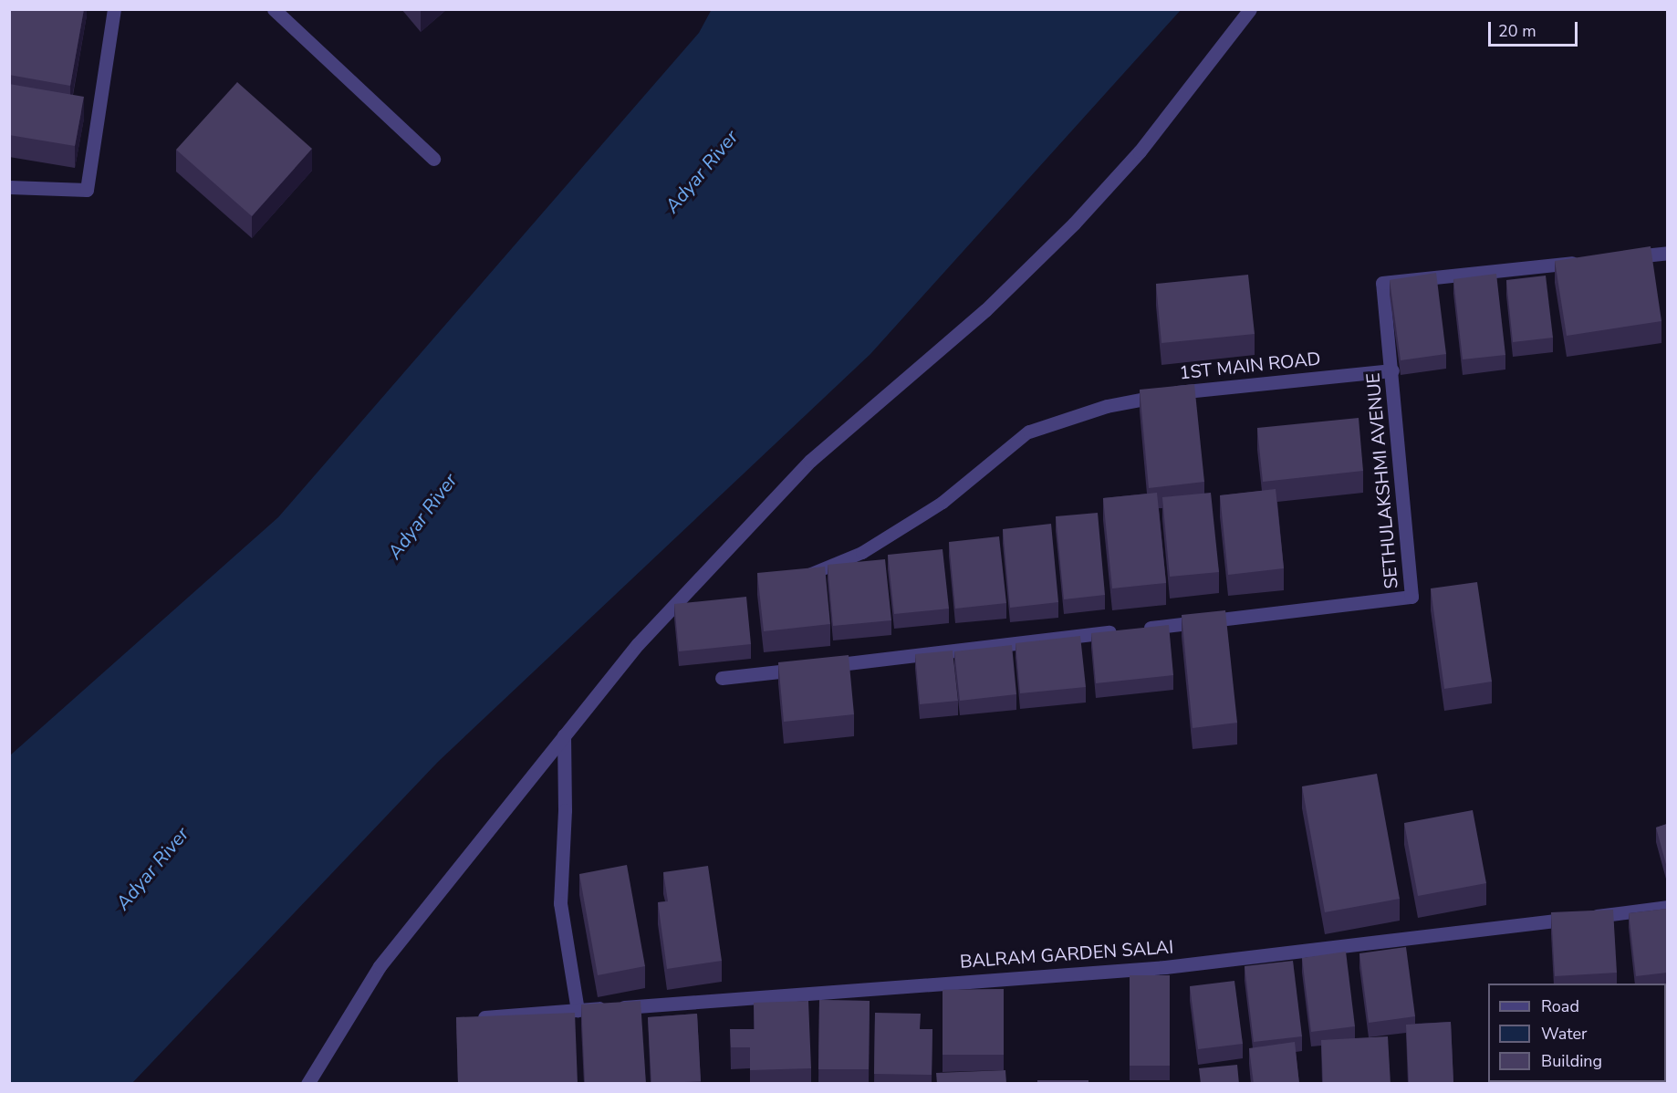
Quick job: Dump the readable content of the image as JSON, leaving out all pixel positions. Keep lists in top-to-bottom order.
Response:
{
  "streets": {
    "street": ["1ST MAIN ROAD", "SETHULAKSHMI AVENUE", "BALRAM GARDEN SALAI"]
  },
  "crossings": [
    ["1ST MAIN ROAD", "SETHULAKSHMI AVENUE"]
  ],
  "water": ["Adyar River"],
  "legend": ["Road", "Water", "Building"],
  "scale_bar": "20 m"
}
